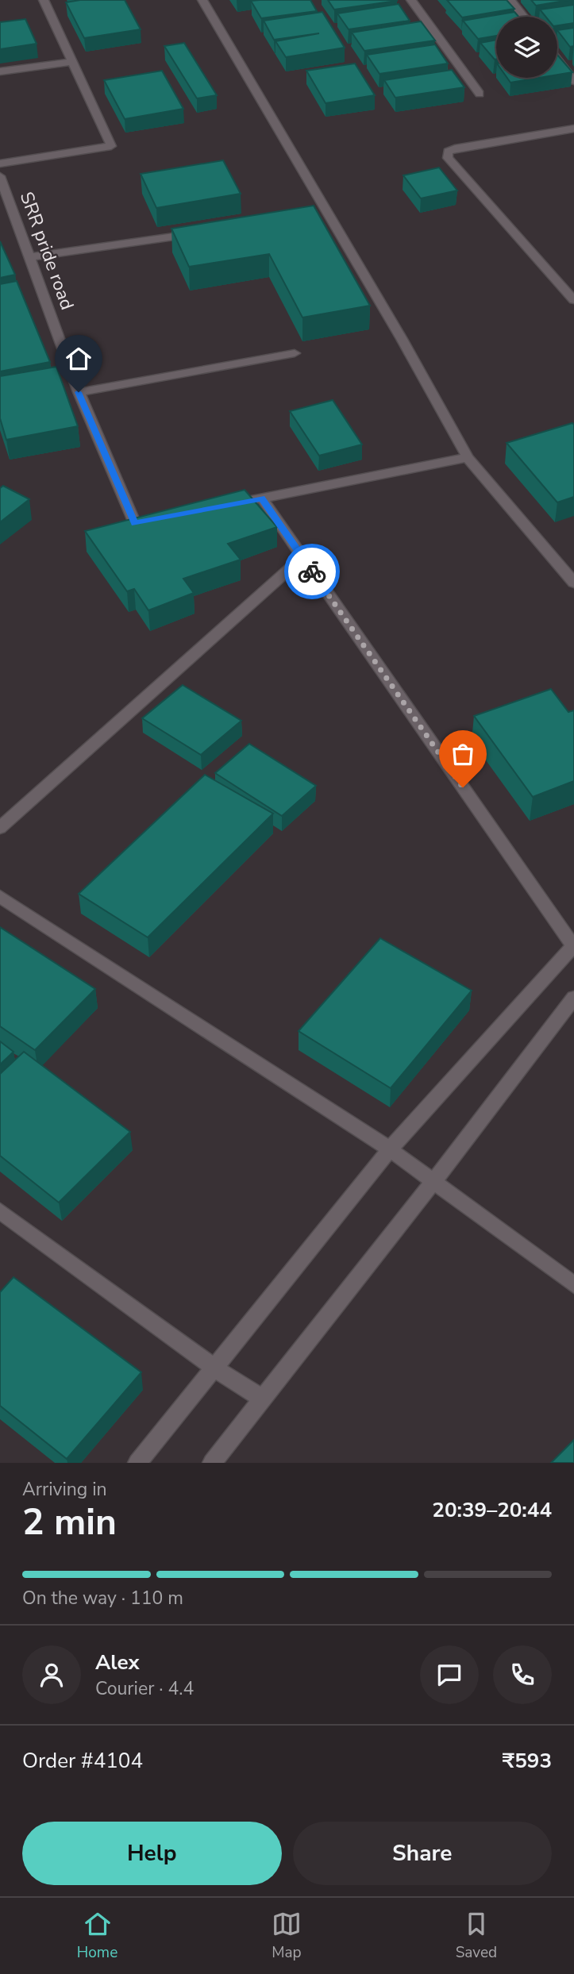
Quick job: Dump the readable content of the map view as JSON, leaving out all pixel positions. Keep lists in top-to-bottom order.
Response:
{
  "streets": {
    "street": ["SRR pride road"]
  },
  "page": {
    "heading": ["2 min", "Arriving in", "20:39–20:44"],
    "panel": [
      "Alex",
      "Courier · 4.4",
      "Order #4104",
      "₹593"
    ],
    "bar": "On the way · 110 m",
    "buttons": ["Help", "Share"],
    "tabs": ["Home", "Map", "Saved"]
  }
}
